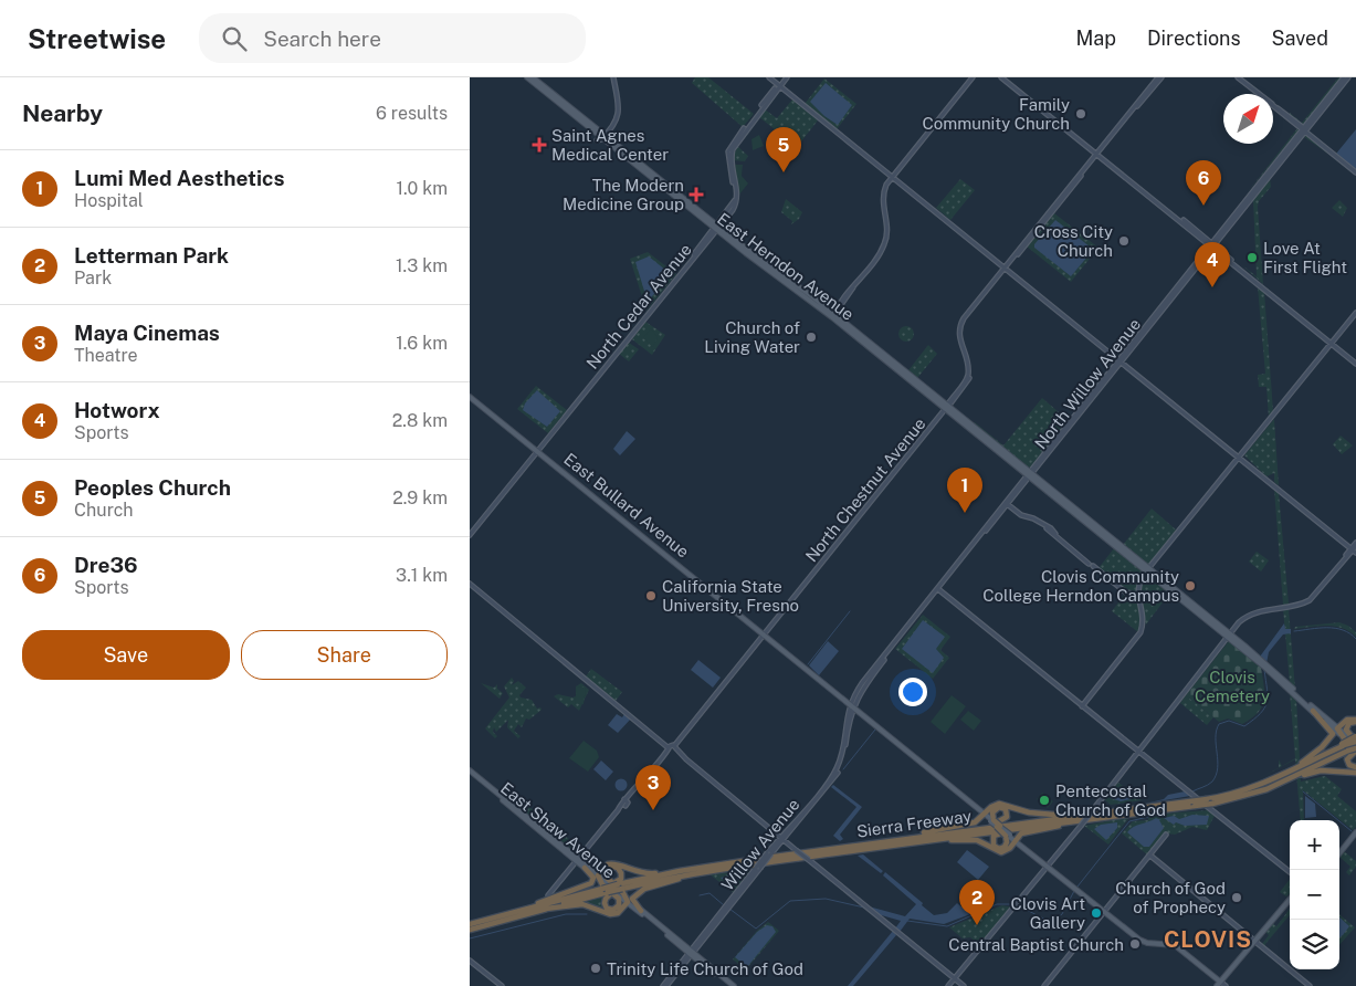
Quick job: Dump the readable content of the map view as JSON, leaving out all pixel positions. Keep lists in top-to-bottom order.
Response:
{
  "streets": {
    "highway": ["Sierra Freeway"],
    "main road": [
      "East Herndon Avenue",
      "North Cedar Avenue",
      "North Willow Avenue",
      "North Chestnut Avenue",
      "East Bullard Avenue",
      "East Shaw Avenue",
      "Willow Avenue"
    ]
  },
  "crossings": [
    ["East Herndon Avenue", "North Cedar Avenue"],
    ["East Herndon Avenue", "North Willow Avenue"],
    ["East Herndon Avenue", "North Chestnut Avenue"],
    ["North Cedar Avenue", "East Bullard Avenue"],
    ["North Willow Avenue", "East Bullard Avenue"],
    ["North Willow Avenue", "Willow Avenue"],
    ["North Chestnut Avenue", "East Bullard Avenue"],
    ["North Chestnut Avenue", "East Shaw Avenue"],
    ["East Bullard Avenue", "Willow Avenue"]
  ],
  "districts": ["CLOVIS"],
  "parks": ["Clovis Cemetery"],
  "places": {
    "other": [
      "Family Community Church",
      "Cross City Church",
      "Love At First Flight",
      "Church of Living Water",
      "Clovis Community College Herndon Campus",
      "California State University, Fresno",
      "Pentecostal Church of God",
      "Church of God of Prophecy",
      "Clovis Art Gallery",
      "Central Baptist Church",
      "Trinity Life Church of God"
    ],
    "health": ["Saint Agnes Medical Center", "The Modern Medicine Group"]
  },
  "north": "top right",
  "page": {
    "header": "Streetwise",
    "search": "Search here",
    "nav": ["Map", "Directions", "Saved"],
    "heading": ["Nearby", "6 results"],
    "pins": [
      "5",
      "6",
      "4",
      "1",
      "3",
      "2"
    ],
    "list": [
      {
        "mark": "1",
        "name": "Lumi Med Aesthetics",
        "note": "Hospital",
        "value": "1.0 km"
      },
      {
        "mark": "2",
        "name": "Letterman Park",
        "note": "Park",
        "value": "1.3 km"
      },
      {
        "mark": "3",
        "name": "Maya Cinemas",
        "note": "Theatre",
        "value": "1.6 km"
      },
      {
        "mark": "4",
        "name": "Hotworx",
        "note": "Sports",
        "value": "2.8 km"
      },
      {
        "mark": "5",
        "name": "Peoples Church",
        "note": "Church",
        "value": "2.9 km"
      },
      {
        "mark": "6",
        "name": "Dre36",
        "note": "Sports",
        "value": "3.1 km"
      }
    ],
    "buttons": ["Save", "Share"],
    "map_buttons": ["+", "−"]
  }
}
